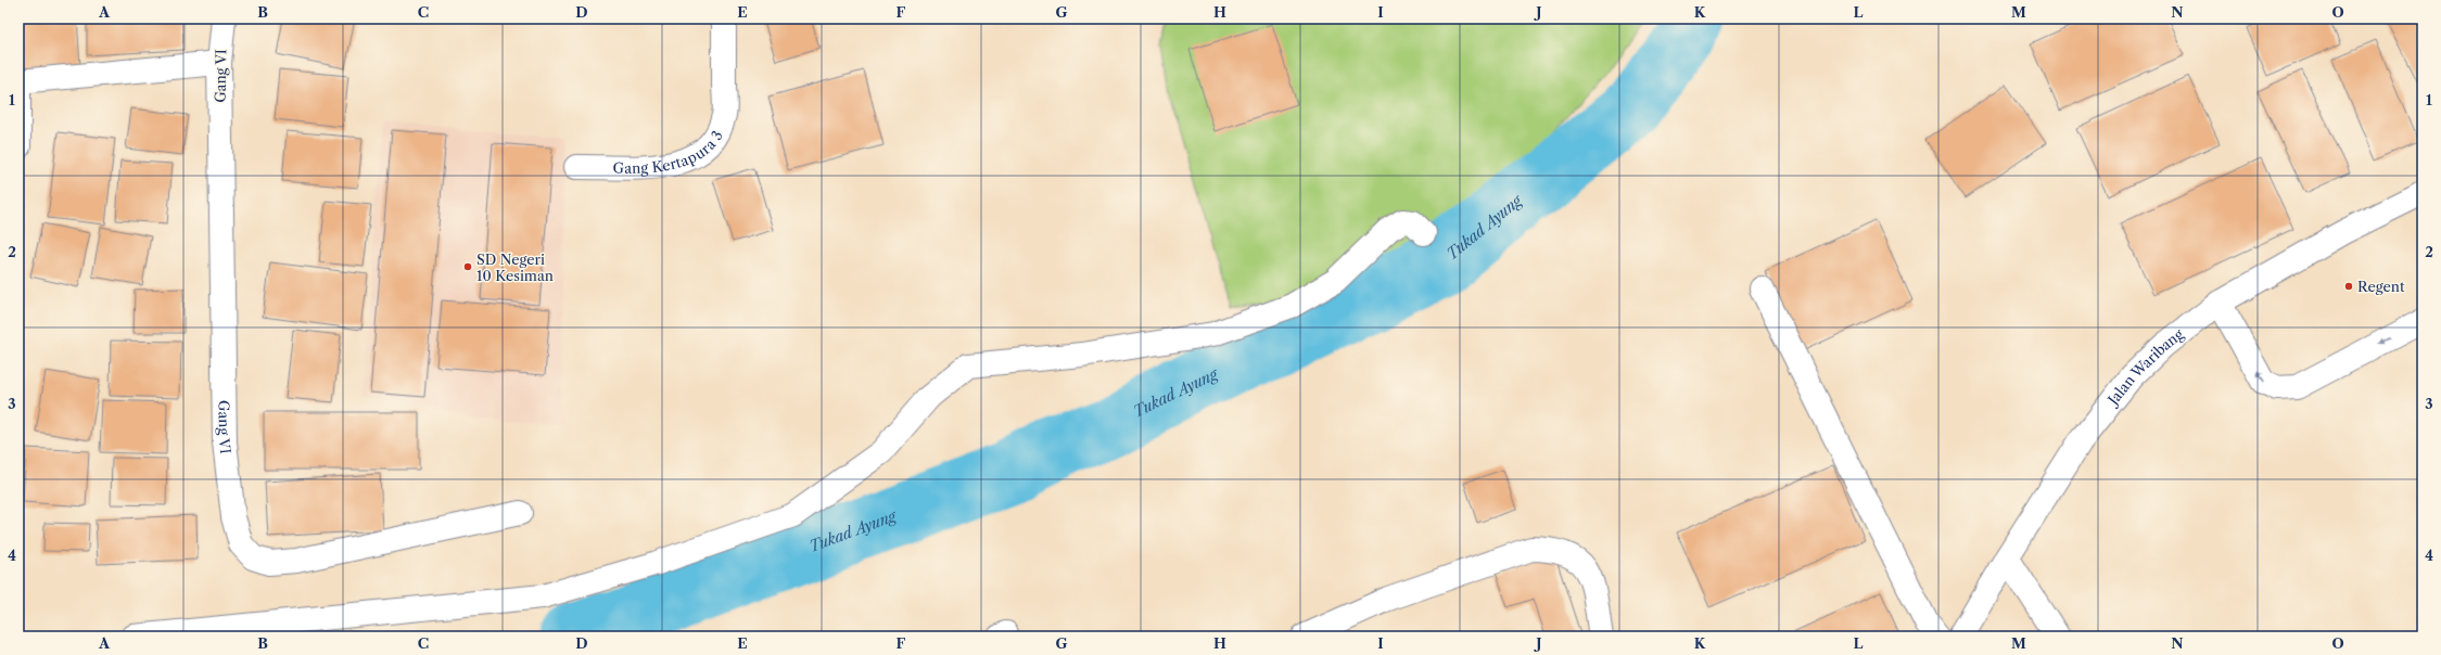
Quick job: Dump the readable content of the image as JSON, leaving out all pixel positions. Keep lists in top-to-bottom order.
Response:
{
  "streets": {
    "street": ["Gang VI", "Gang Kertapura 3", "Jalan Waribang"]
  },
  "water": ["Tukad Ayung"],
  "places": ["SD Negeri 10 Kesiman", "Regent"],
  "grid": {
    "columns": [
      "A",
      "B",
      "C",
      "D",
      "E",
      "F",
      "G",
      "H",
      "I",
      "J",
      "K",
      "L",
      "M",
      "N",
      "O"
    ],
    "rows": [
      "1",
      "2",
      "3",
      "4"
    ]
  }
}
